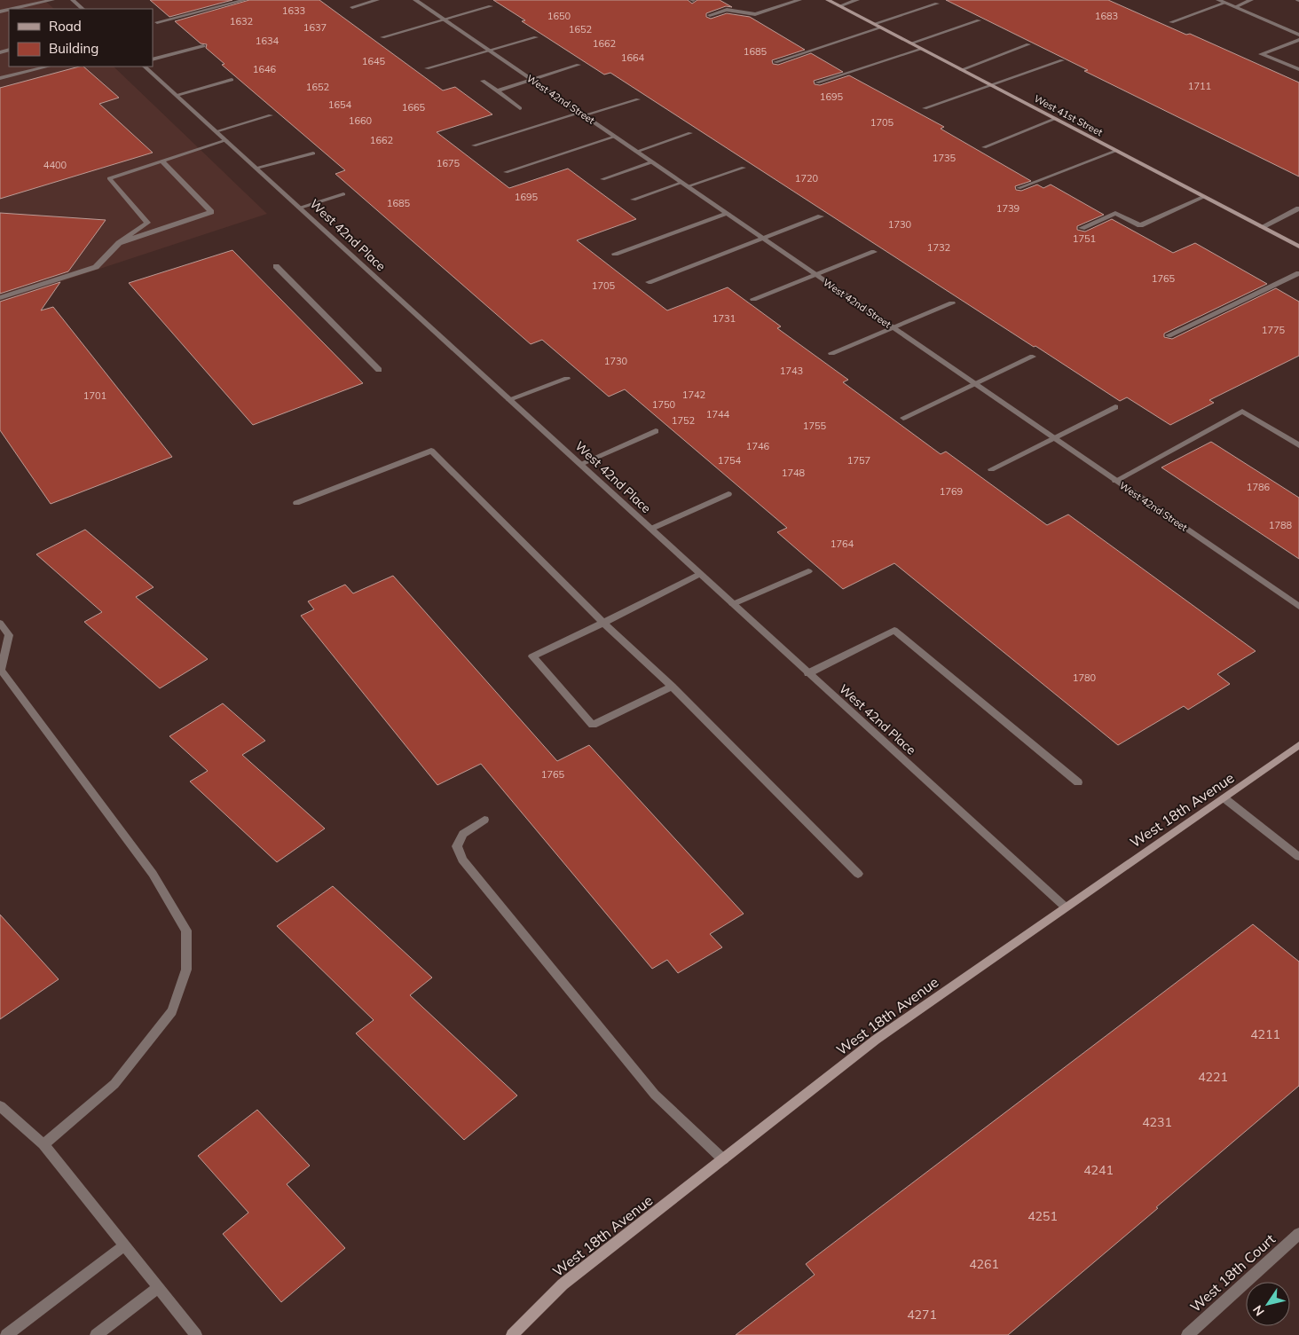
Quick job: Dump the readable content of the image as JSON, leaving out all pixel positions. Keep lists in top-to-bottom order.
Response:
{
  "streets": {
    "street": [
      "West 42nd Street",
      "West 41st Street",
      "West 42nd Place",
      "West 18th Avenue",
      "West 18th Court"
    ]
  },
  "crossings": [
    ["West 42nd Place", "West 18th Avenue"]
  ],
  "house_numbers": [
    "1633",
    "1650",
    "1683",
    "1632",
    "1637",
    "1652",
    "1634",
    "1662",
    "1685",
    "1664",
    "1645",
    "1646",
    "1711",
    "1652",
    "1695",
    "1654",
    "1665",
    "1660",
    "1705",
    "1662",
    "1735",
    "1675",
    "4400",
    "1720",
    "1695",
    "1685",
    "1739",
    "1730",
    "1751",
    "1732",
    "1765",
    "1705",
    "1731",
    "1775",
    "1730",
    "1743",
    "1742",
    "1701",
    "1750",
    "1744",
    "1752",
    "1755",
    "1746",
    "1754",
    "1757",
    "1748",
    "1786",
    "1769",
    "1788",
    "1764",
    "1780",
    "1765",
    "4211",
    "4221",
    "4231",
    "4241",
    "4251",
    "4261",
    "4271"
  ],
  "legend": ["Road", "Building"],
  "north": "bottom left"
}
